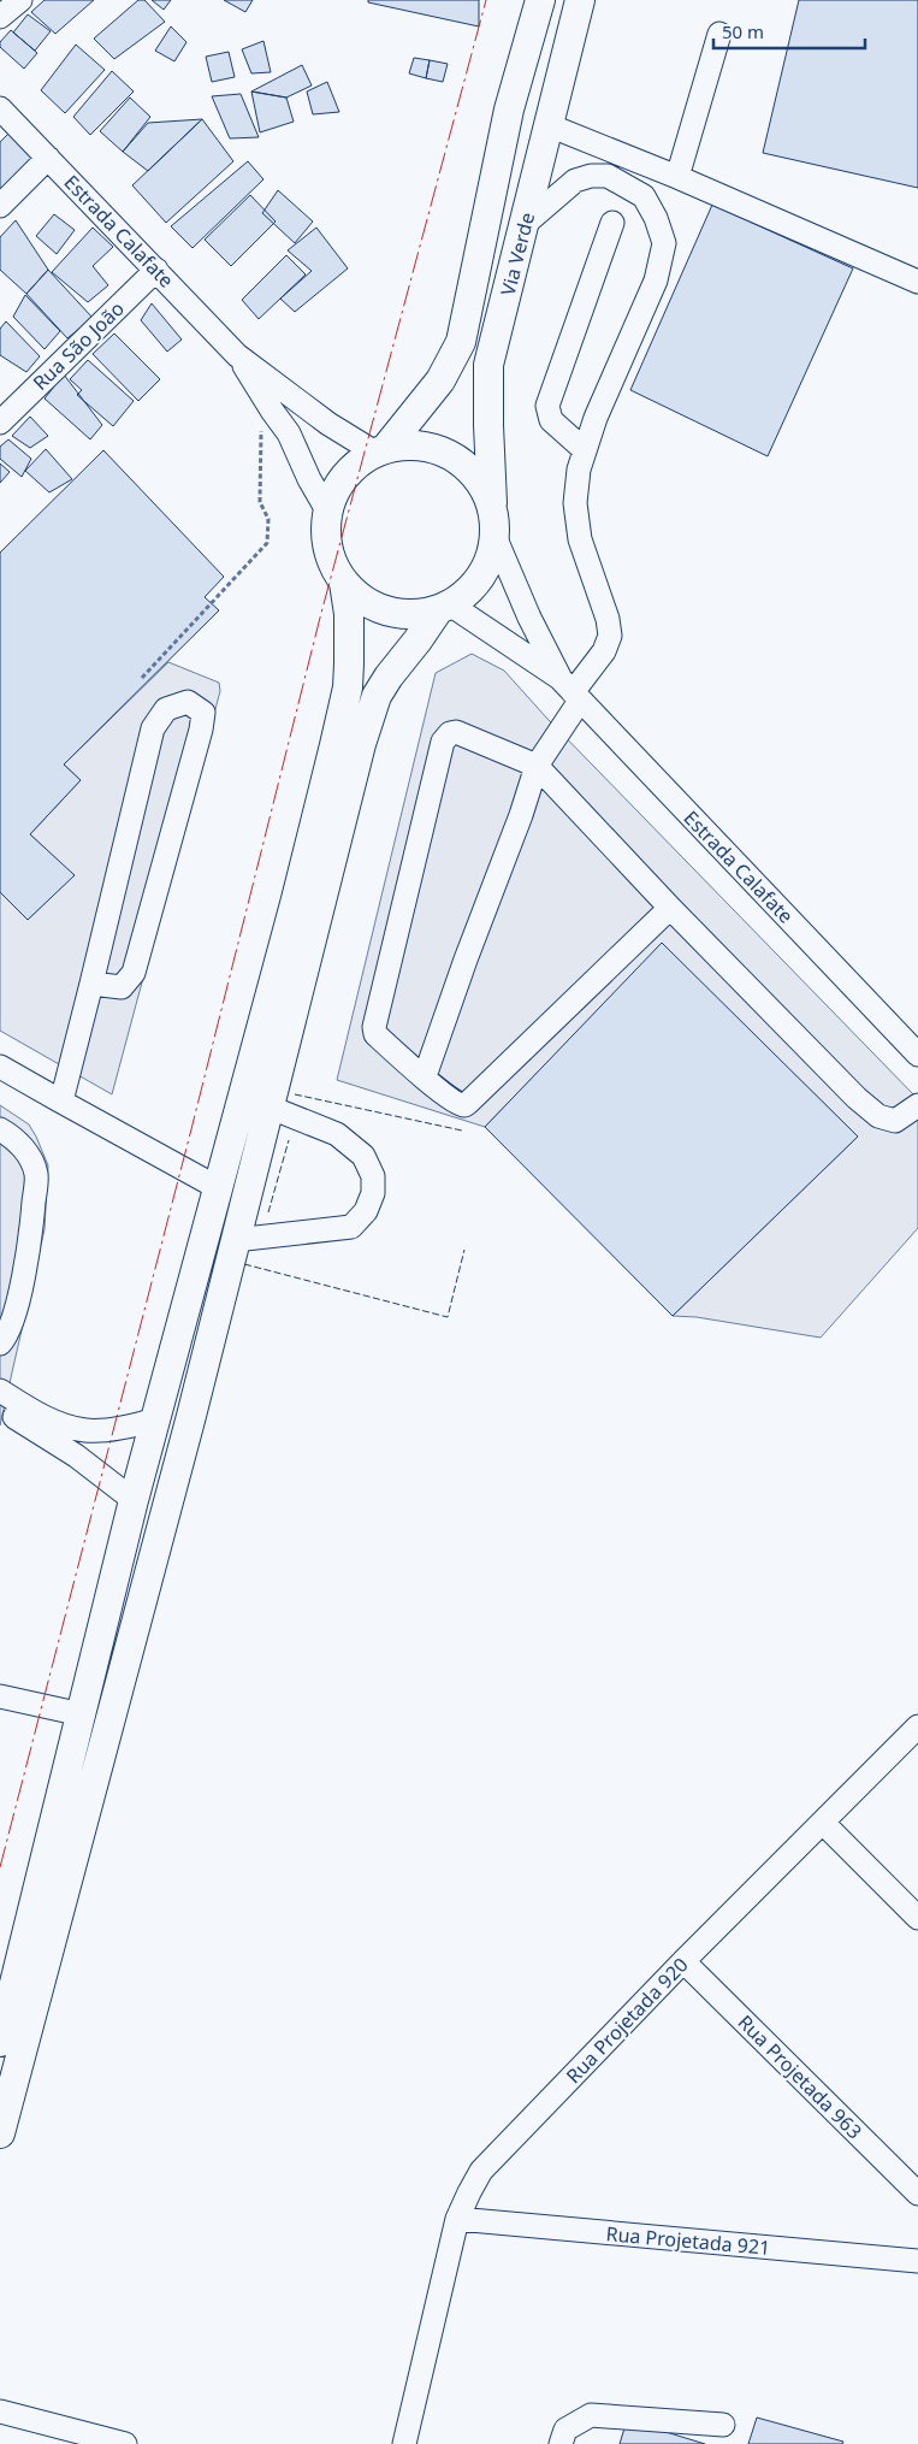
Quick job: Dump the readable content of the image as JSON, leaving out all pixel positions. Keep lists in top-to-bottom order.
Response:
{
  "streets": {
    "main road": ["Via Verde"],
    "street": [
      "Estrada Calafate",
      "Rua São João",
      "Rua Projetada 920",
      "Rua Projetada 963",
      "Rua Projetada 921"
    ]
  },
  "crossings": [
    ["Estrada Calafate", "Via Verde"],
    ["Estrada Calafate", "Rua São João"],
    ["Rua Projetada 920", "Rua Projetada 963"],
    ["Rua Projetada 920", "Rua Projetada 921"]
  ],
  "scale_bar": "50 m"
}
